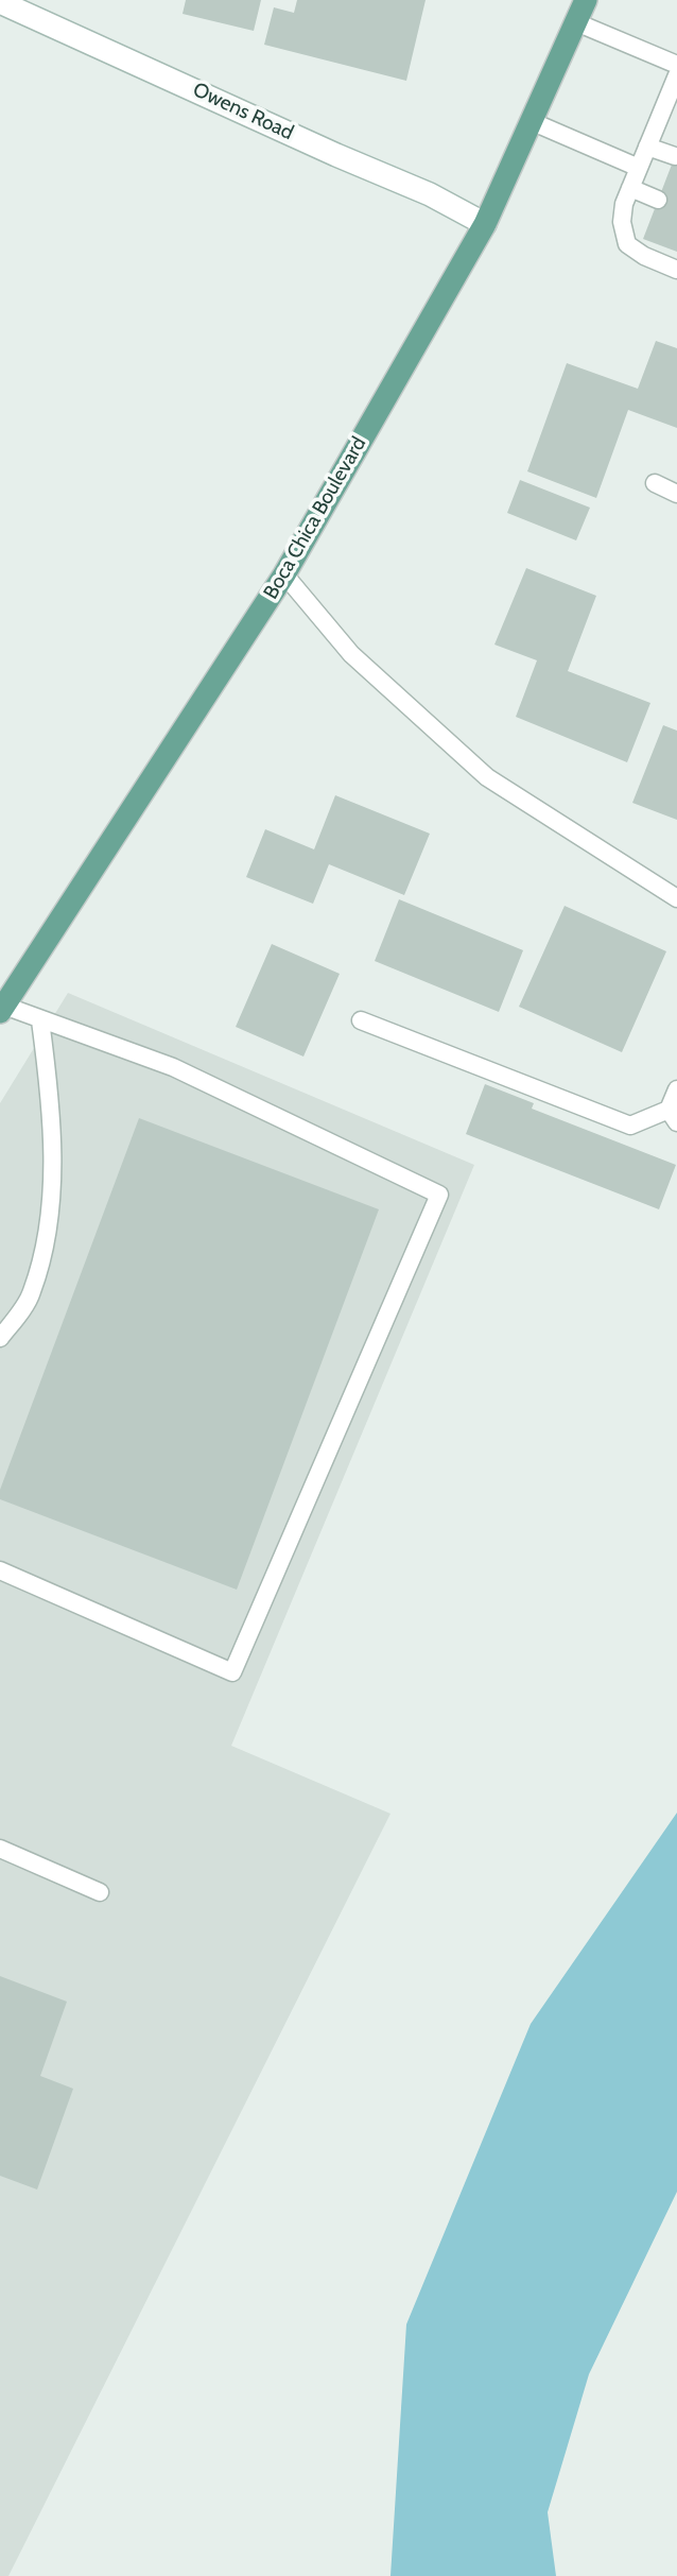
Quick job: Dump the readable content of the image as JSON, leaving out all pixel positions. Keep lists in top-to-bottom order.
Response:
{
  "streets": {
    "main road": ["Boca Chica Boulevard"],
    "street": ["Owens Road"]
  },
  "crossings": [
    ["Owens Road", "Boca Chica Boulevard"]
  ]
}
